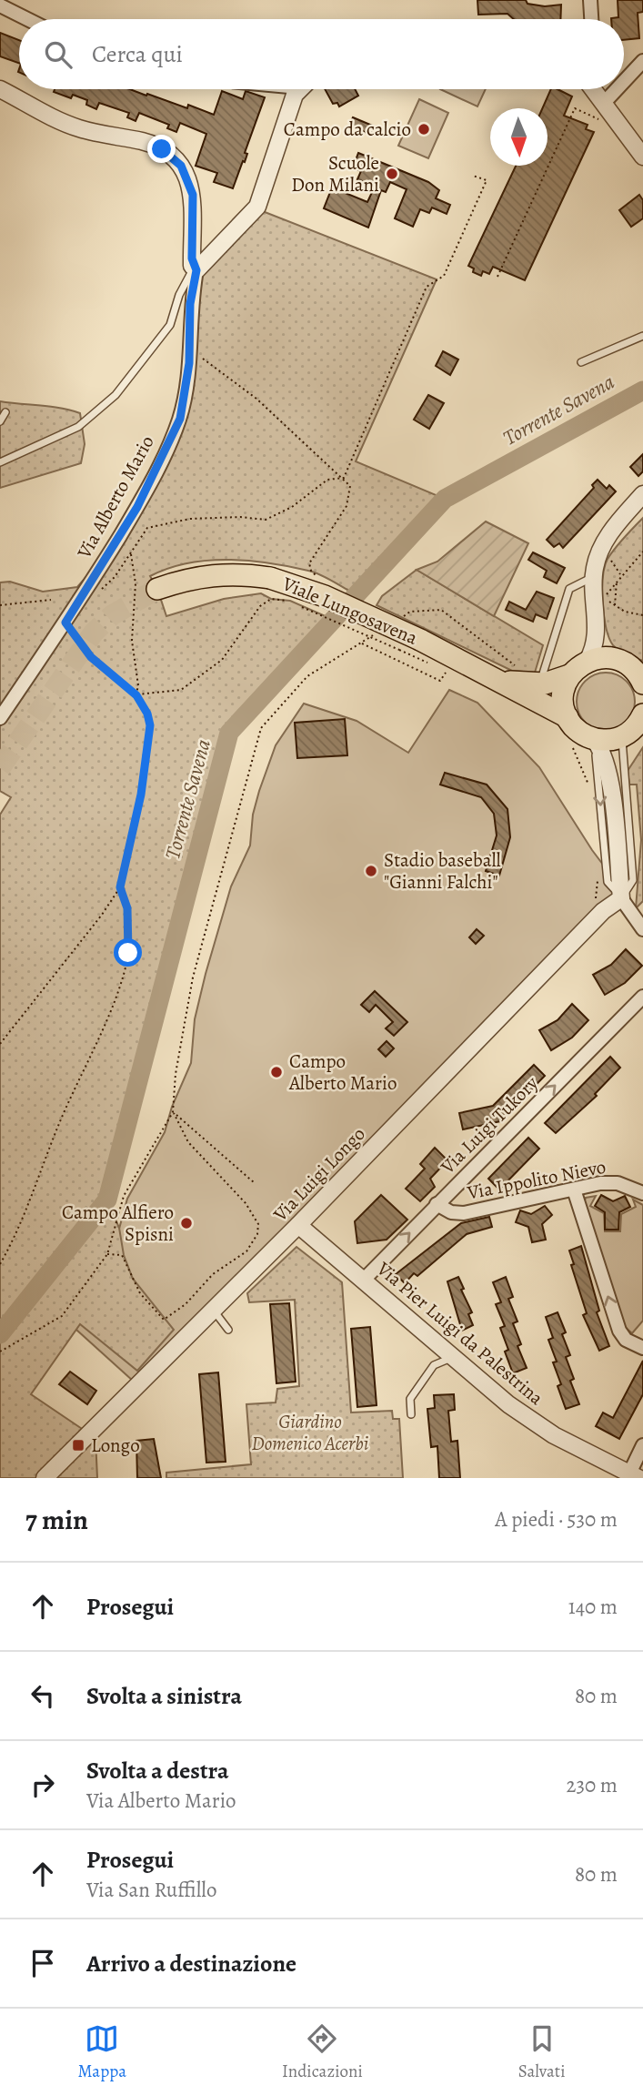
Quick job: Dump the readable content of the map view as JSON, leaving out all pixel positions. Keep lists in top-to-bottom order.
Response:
{
  "streets": {
    "main road": ["Viale Lungosavena"],
    "street": [
      "Via Alberto Mario",
      "Via Luigi Tukory",
      "Via Luigi Longo",
      "Via Ippolito Nievo",
      "Via Pier Luigi da Palestrina"
    ]
  },
  "crossings": [
    ["Via Luigi Tukory", "Via Ippolito Nievo"],
    ["Via Luigi Tukory", "Via Pier Luigi da Palestrina"],
    ["Via Luigi Longo", "Via Pier Luigi da Palestrina"]
  ],
  "one_way": ["Via Luigi Tukory"],
  "water": ["Torrente Savena"],
  "parks": ["Giardino Domenico Acerbi"],
  "places": {
    "other": [
      "Campo da calcio",
      "Scuole Don Milani",
      "Stadio baseball \"Gianni Falchi\"",
      "Campo Alberto Mario",
      "Campo Alfiero Spisni"
    ],
    "transit": ["Longo"]
  },
  "north": "bottom",
  "page": {
    "search": "Cerca qui",
    "heading": ["7 min", "A piedi · 530 m"],
    "list": [
      ["Prosegui", "140 m"],
      ["Svolta a sinistra", "80 m"],
      ["Svolta a destra", "Via Alberto Mario", "230 m"],
      ["Prosegui", "Via San Ruffillo", "80 m"],
      "Arrivo a destinazione"
    ],
    "nav": ["Mappa", "Indicazioni", "Salvati"]
  }
}
